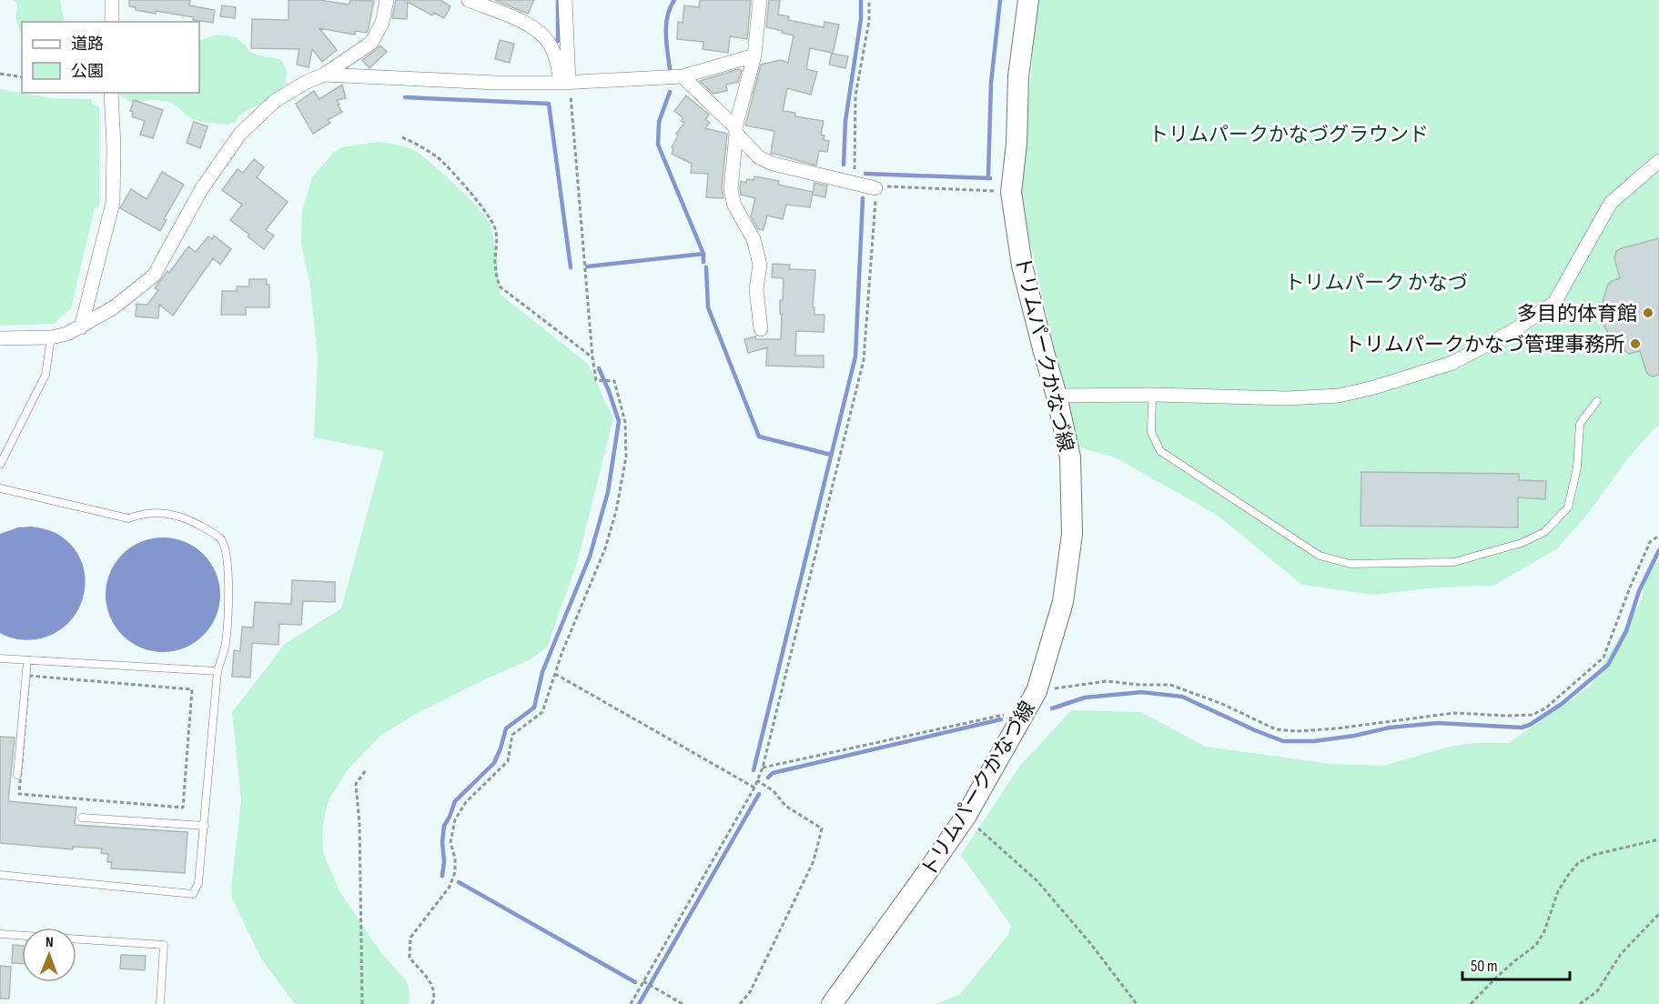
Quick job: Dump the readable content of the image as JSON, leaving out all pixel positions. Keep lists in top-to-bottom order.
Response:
{
  "streets": {
    "main road": ["トリムパークかなづ線"]
  },
  "parks": ["トリムパークかなづグラウンド", "トリムパーク かなづ"],
  "places": ["多目的体育館", "トリムパークかなづ管理事務所"],
  "legend": ["道路", "公園"],
  "scale_bar": "50 m",
  "north": "top"
}
